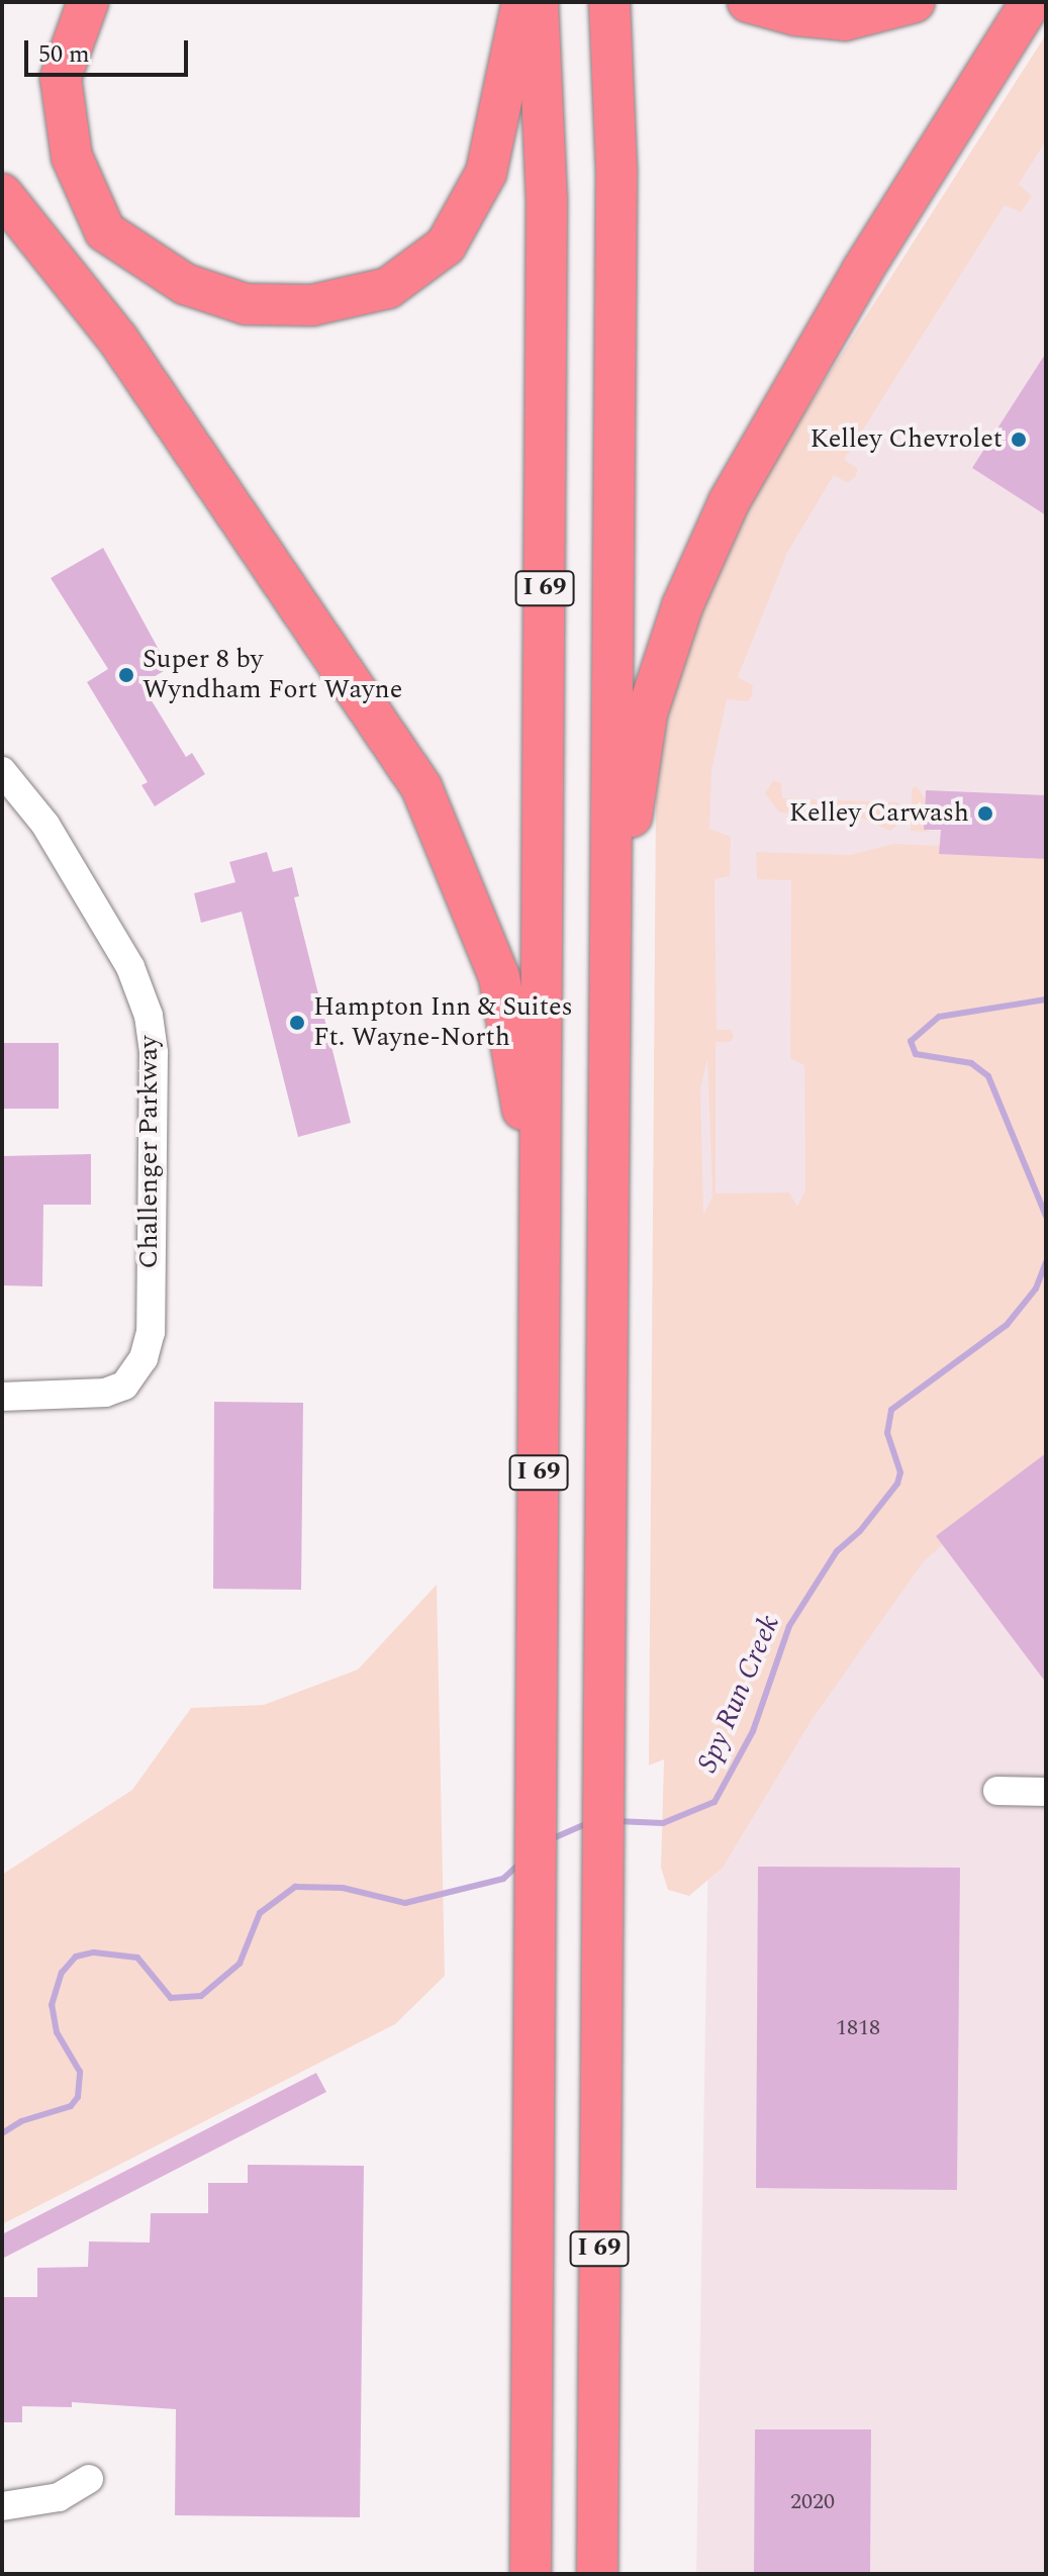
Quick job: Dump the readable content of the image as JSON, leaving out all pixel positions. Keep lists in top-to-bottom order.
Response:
{
  "streets": {
    "highway": ["I 69"],
    "street": ["Challenger Parkway"]
  },
  "water": ["Spy Run Creek"],
  "places": [
    "Kelley Chevrolet",
    "Super 8 by Wyndham Fort Wayne",
    "Kelley Carwash",
    "Hampton Inn & Suites Ft. Wayne-North"
  ],
  "house_numbers": ["1818", "2020"],
  "scale_bar": "50 m"
}
